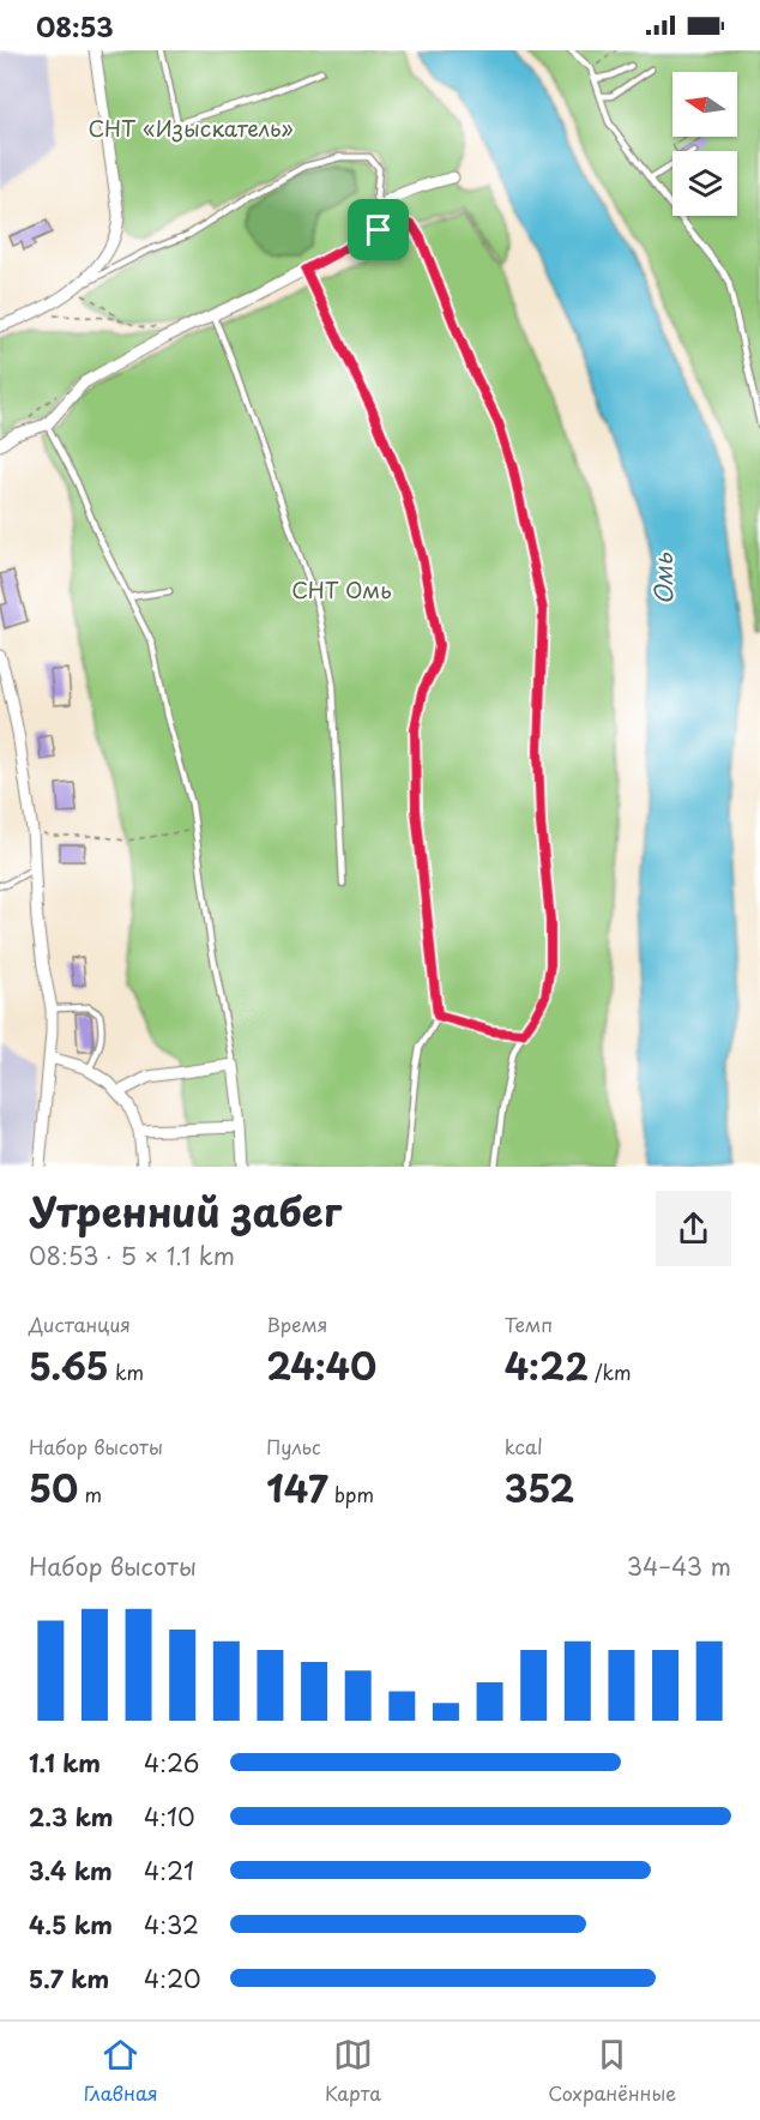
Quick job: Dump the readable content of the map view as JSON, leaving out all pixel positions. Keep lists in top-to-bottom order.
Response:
{
  "water": ["Омь"],
  "parks": ["СНТ «Изыскатель»", "СНТ Омь"],
  "north": "left",
  "page": {
    "status": "08:53",
    "heading": ["Утренний забег", "08:53 · 5 × 1.1 km"],
    "stats": [
      ["Дистанция", "5.65 km"],
      ["Время", "24:40"],
      ["Темп", "4:22 /km"],
      ["Набор высоты", "50 m"],
      ["Пульс", "147 bpm"],
      ["kcal", "352"]
    ],
    "chart": ["Набор высоты", "34–43 m"],
    "list": [
      {
        "name": "1.1 km",
        "note": "4:26"
      },
      {
        "name": "2.3 km",
        "note": "4:10"
      },
      {
        "name": "3.4 km",
        "note": "4:21"
      },
      {
        "name": "4.5 km",
        "note": "4:32"
      },
      {
        "name": "5.7 km",
        "note": "4:20"
      }
    ],
    "tabs": ["Главная", "Карта", "Сохранённые"]
  }
}
